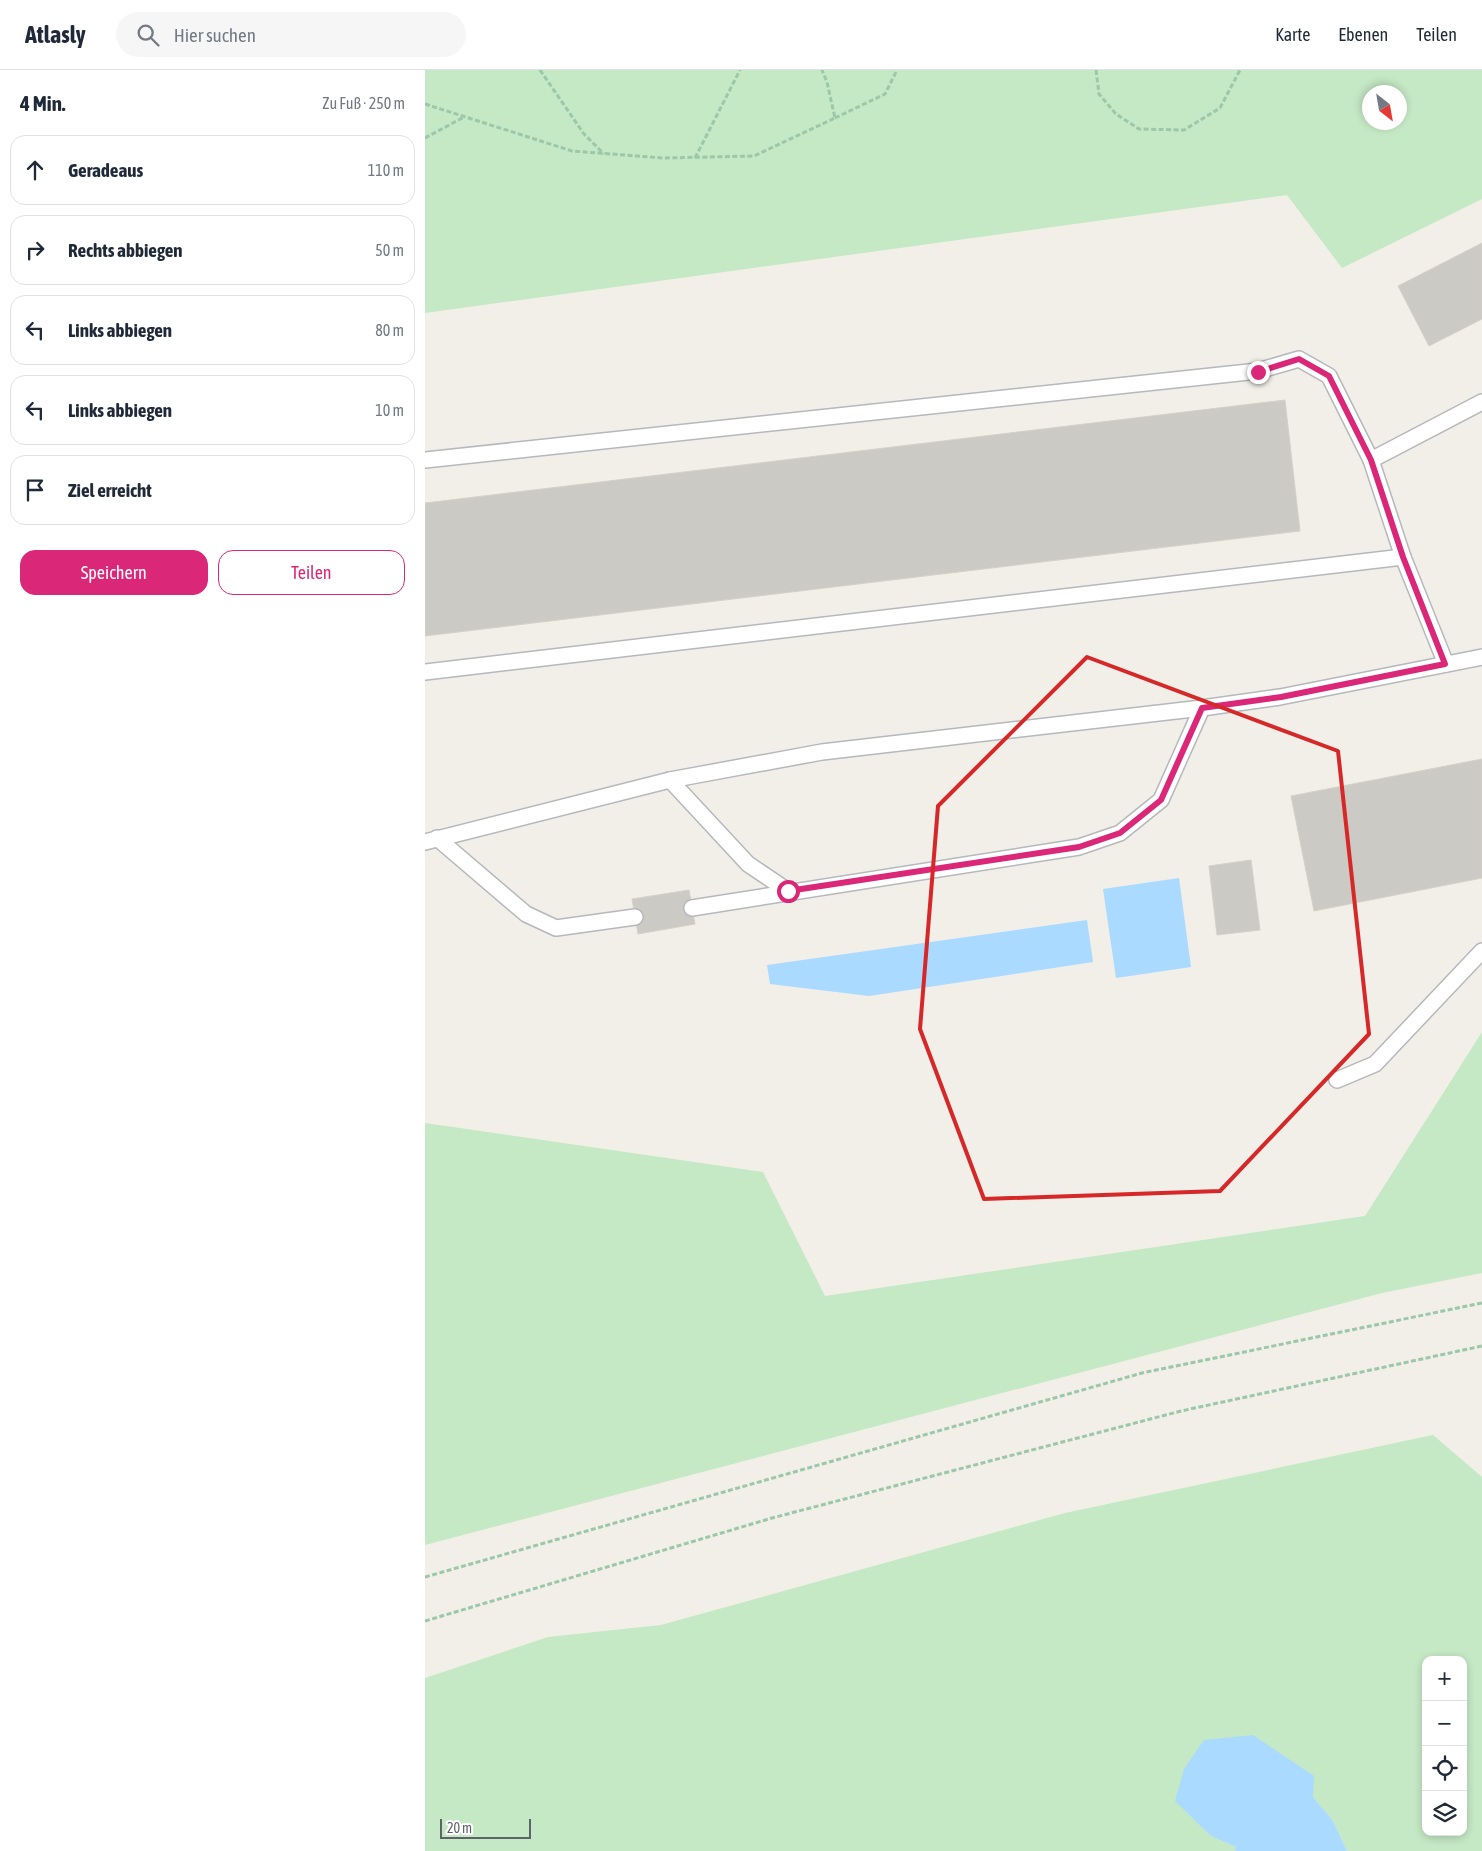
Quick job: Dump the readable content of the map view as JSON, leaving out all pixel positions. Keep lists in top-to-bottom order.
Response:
{
  "scale_bar": "20 m",
  "north": "bottom right",
  "page": {
    "header": "Atlasly",
    "search": "Hier suchen",
    "nav": ["Karte", "Ebenen", "Teilen"],
    "heading": ["4 Min.", "Zu Fuß · 250 m"],
    "list": [
      ["Geradeaus", "110 m"],
      ["Rechts abbiegen", "50 m"],
      ["Links abbiegen", "80 m"],
      ["Links abbiegen", "10 m"],
      "Ziel erreicht"
    ],
    "buttons": ["Speichern", "Teilen"],
    "map_buttons": ["+", "−"],
    "scale": "20 m"
  }
}
